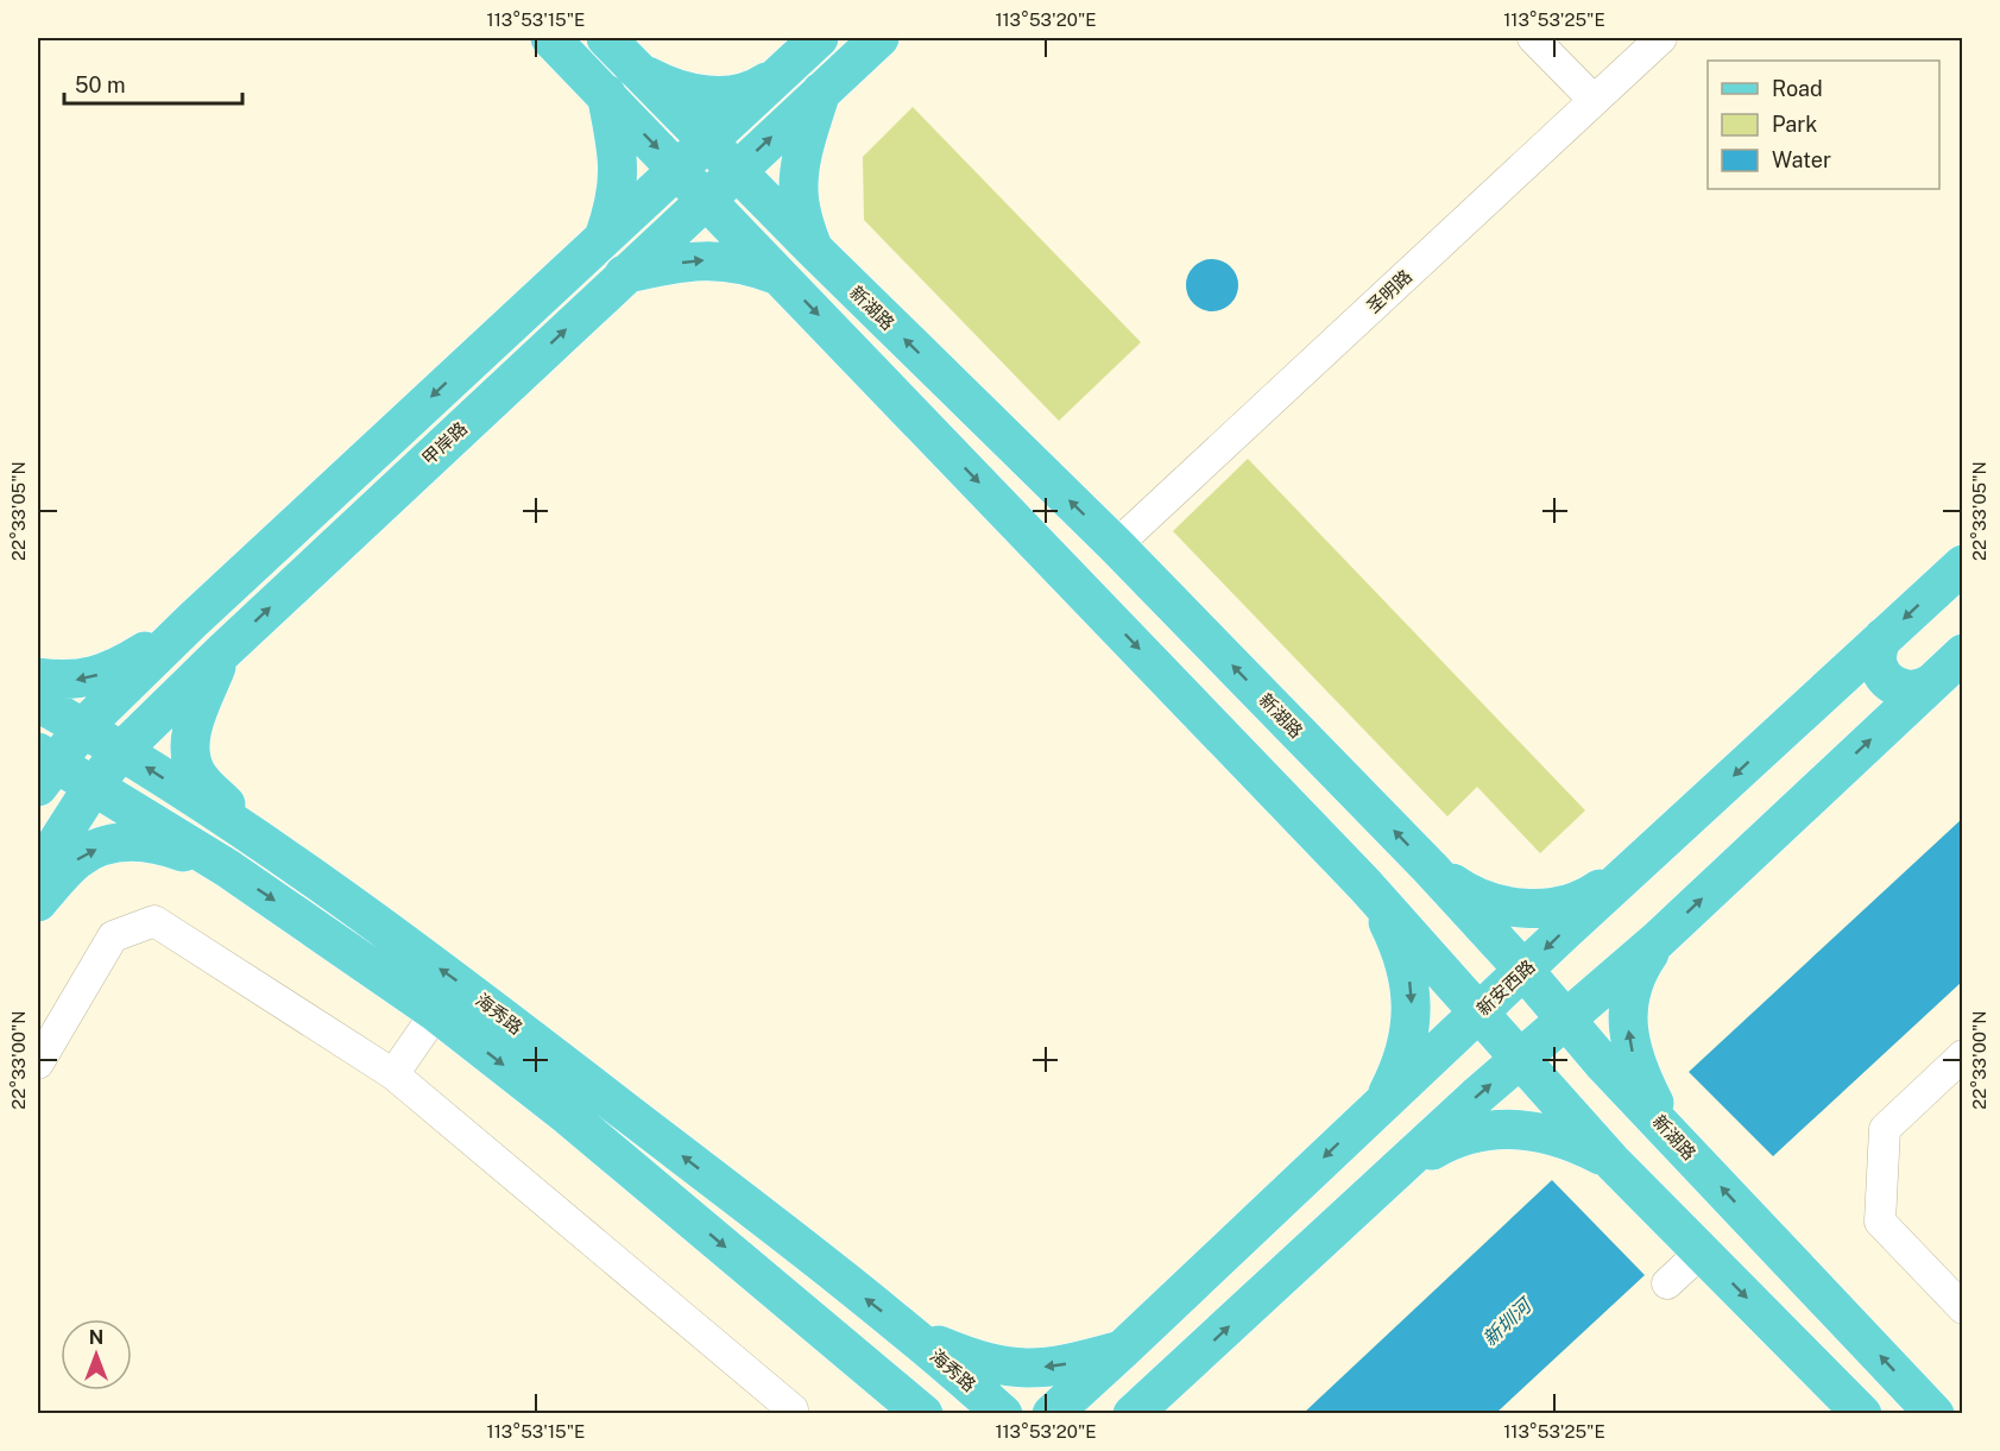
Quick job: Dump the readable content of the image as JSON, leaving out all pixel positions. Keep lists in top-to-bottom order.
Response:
{
  "streets": {
    "main road": [
      "新湖路",
      "甲岸路",
      "新安西路",
      "海秀路"
    ],
    "street": ["圣明路"]
  },
  "crossings": [
    ["圣明路", "新湖路"],
    ["新湖路", "甲岸路"],
    ["新湖路", "新安西路"],
    ["甲岸路", "海秀路"]
  ],
  "water": ["新圳河"],
  "legend": ["Road", "Park", "Water"],
  "scale_bar": "50 m",
  "north": "top",
  "coordinates": [
    "113°53'15\"E",
    "113°53'20\"E",
    "113°53'25\"E",
    "22°33'05\"N",
    "22°33'00\"N"
  ]
}
